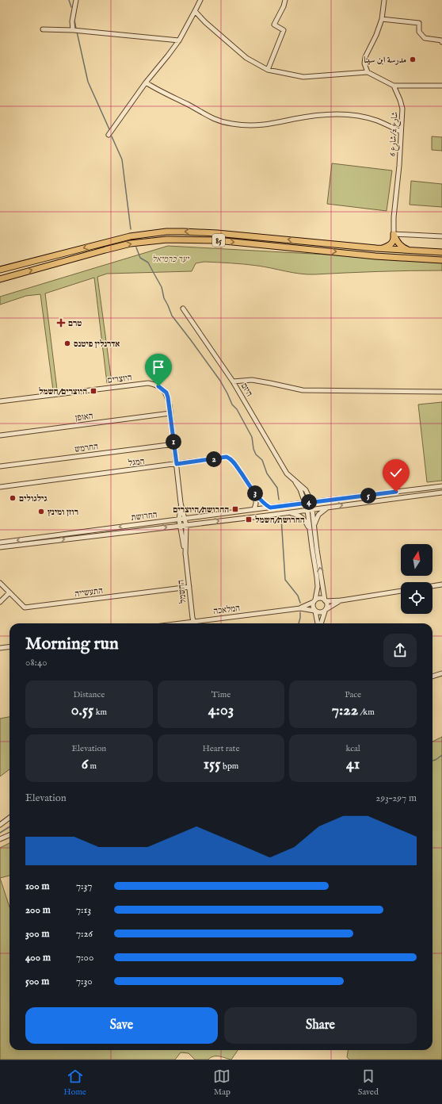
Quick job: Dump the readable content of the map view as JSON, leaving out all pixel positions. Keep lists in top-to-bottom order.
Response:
{
  "streets": {
    "highway": ["85"],
    "street": [
      "شارع 2/شارع 6",
      "היוצרים",
      "היזם",
      "האופן",
      "החרמש",
      "המגל",
      "החרושת",
      "התעשייה",
      "החשמל",
      "המלאכה"
    ]
  },
  "crossings": [
    ["היוצרים", "האופן"],
    ["היוצרים", "החרמש"],
    ["היוצרים", "המגל"],
    ["היוצרים", "החרושת"],
    ["היוצרים", "החשמל"],
    ["היזם", "החרושת"],
    ["היזם", "המלאכה"],
    ["המגל", "החרושת"],
    ["החרושת", "החשמל"],
    ["התעשייה", "החשמל"],
    ["החשמל", "המלאכה"]
  ],
  "parks": ["יער כרמיאל"],
  "places": {
    "other": [
      "مدرسة ابن سينا",
      "אדרנלין פיטנס",
      "גילגולים",
      "רוזן ומינץ"
    ],
    "health": ["טרם"],
    "transit": ["היוצרים/חשמל", "החרושת/היוצרים", "החרושת/חשמל"]
  },
  "north": "top",
  "page": {
    "pins": [
      "1",
      "2",
      "3",
      "5",
      "4"
    ],
    "heading": ["Morning run", "08:40"],
    "stats": [
      ["Distance", "0.55 km"],
      ["Time", "4:03"],
      ["Pace", "7:22 /km"],
      ["Elevation", "6 m"],
      ["Heart rate", "155 bpm"],
      ["kcal", "41"]
    ],
    "chart": ["Elevation", "293–297 m"],
    "list": [
      {
        "name": "100 m",
        "note": "7:37"
      },
      {
        "name": "200 m",
        "note": "7:13"
      },
      {
        "name": "300 m",
        "note": "7:26"
      },
      {
        "name": "400 m",
        "note": "7:00"
      },
      {
        "name": "500 m",
        "note": "7:30"
      }
    ],
    "buttons": ["Save", "Share"],
    "tabs": ["Home", "Map", "Saved"]
  }
}
